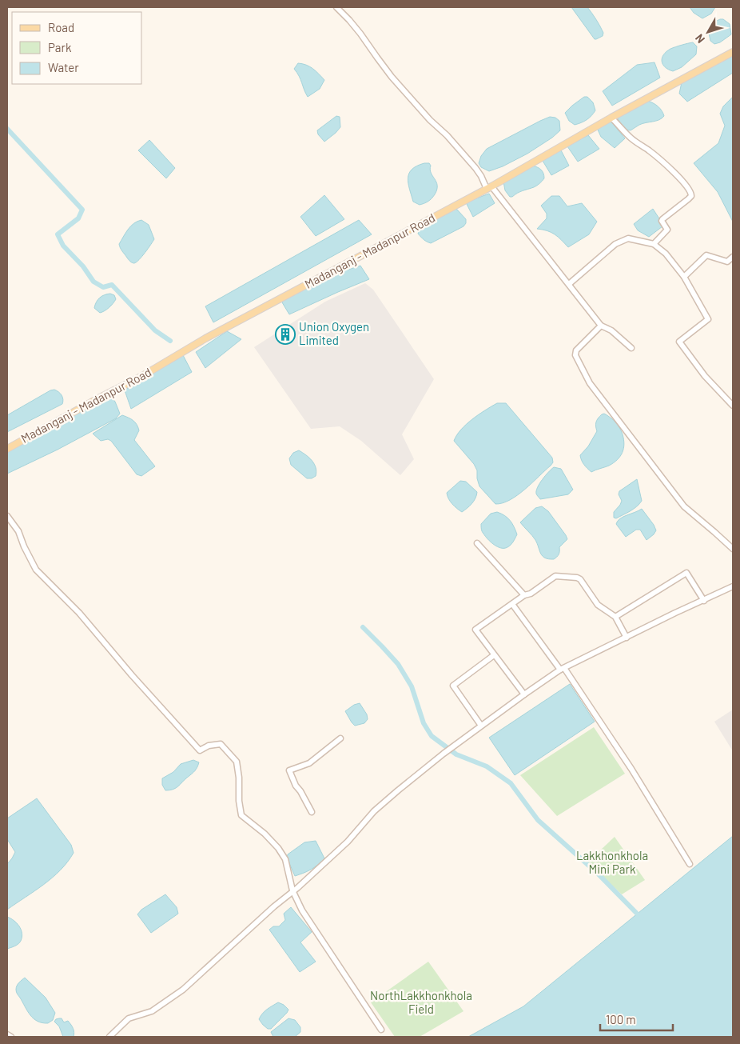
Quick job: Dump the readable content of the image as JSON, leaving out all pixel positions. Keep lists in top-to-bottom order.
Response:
{
  "streets": {
    "main road": ["Madanganj - Madanpur Road"]
  },
  "parks": ["Lakkhonkhola Mini Park", "NorthLakkhonkhola Field"],
  "places": {
    "building": ["Union Oxygen Limited"]
  },
  "legend": ["Road", "Park", "Water"],
  "scale_bar": "100 m",
  "north": "bottom left"
}
